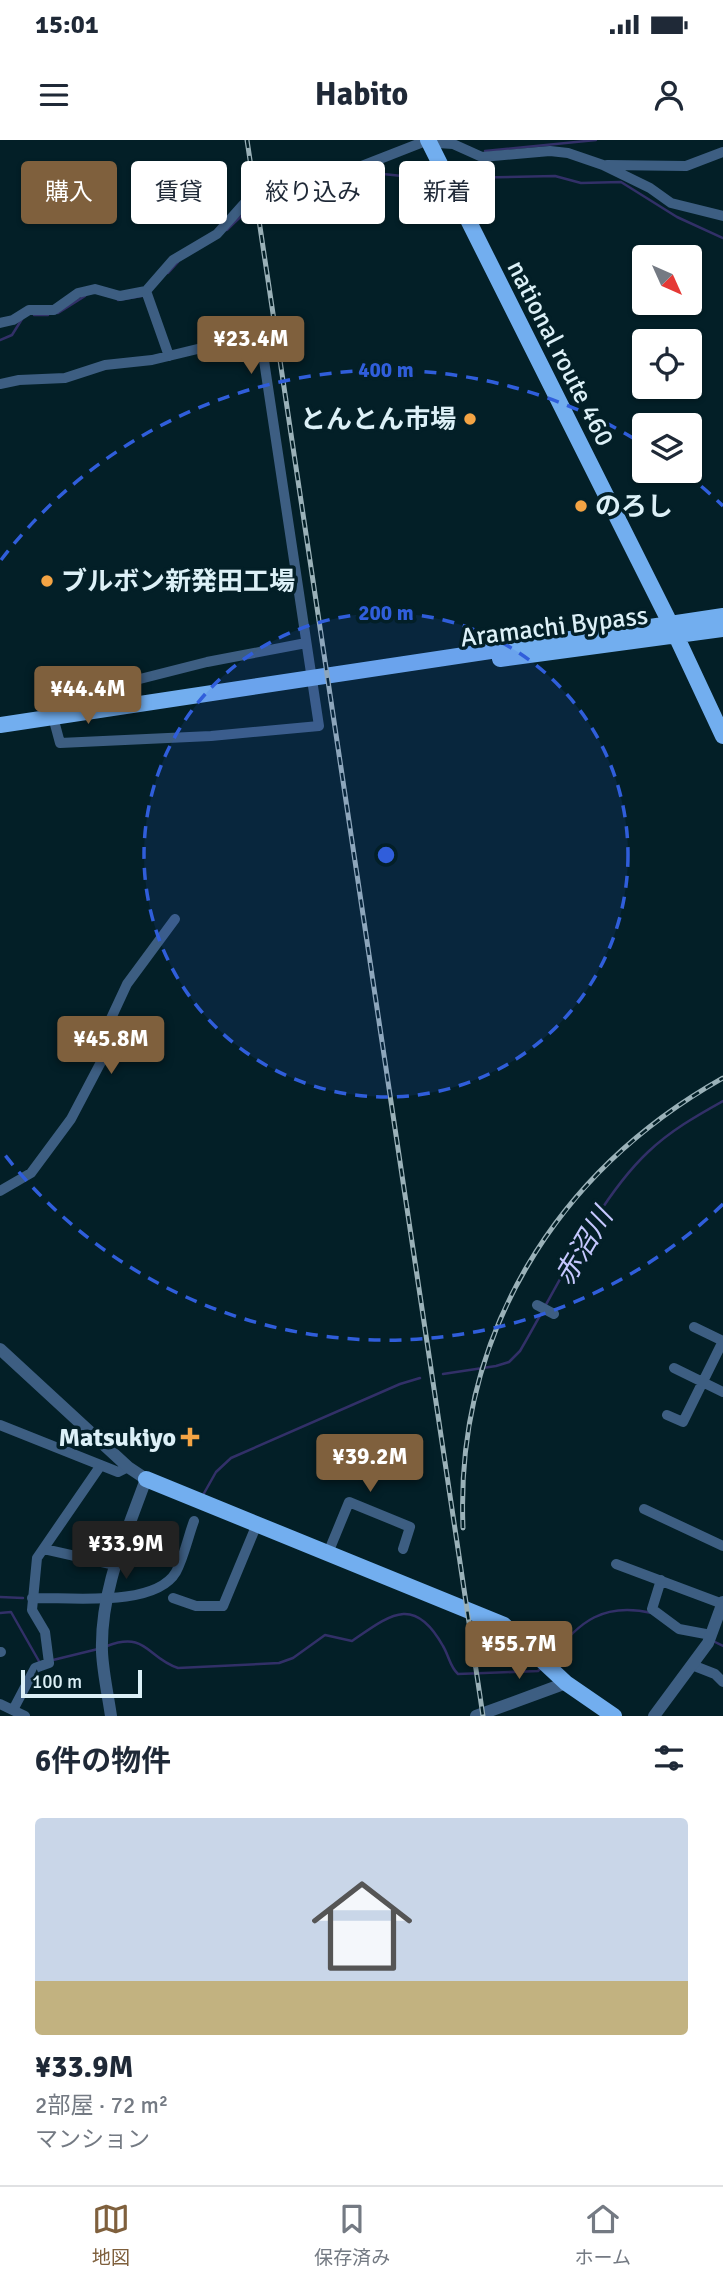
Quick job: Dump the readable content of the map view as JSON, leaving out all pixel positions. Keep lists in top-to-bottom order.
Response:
{
  "streets": {
    "highway": ["national route 460", "Aramachi Bypass"]
  },
  "crossings": [
    ["national route 460", "Aramachi Bypass"]
  ],
  "water": ["赤沼川"],
  "places": {
    "other": ["とんとん市場", "のろし", "ブルボン新発田工場"],
    "health": ["Matsukiyo"]
  },
  "scale_bar": "100 m",
  "north": "bottom right",
  "page": {
    "status": "15:01",
    "header": "Habito",
    "chip": [
      "購入",
      "賃貸",
      "絞り込み",
      "新着"
    ],
    "price": [
      "¥23.4M",
      "¥44.4M",
      "¥45.8M",
      "¥39.2M",
      "¥33.9M",
      "¥55.7M"
    ],
    "scale": "100 m",
    "heading": "6件の物件",
    "list": [
      {
        "name": "¥33.9M",
        "note": "2部屋 · 72 m² · マンション"
      }
    ],
    "tabs": ["地図", "保存済み", "ホーム"]
  },
  "rings": ["400 m", "200 m"]
}
